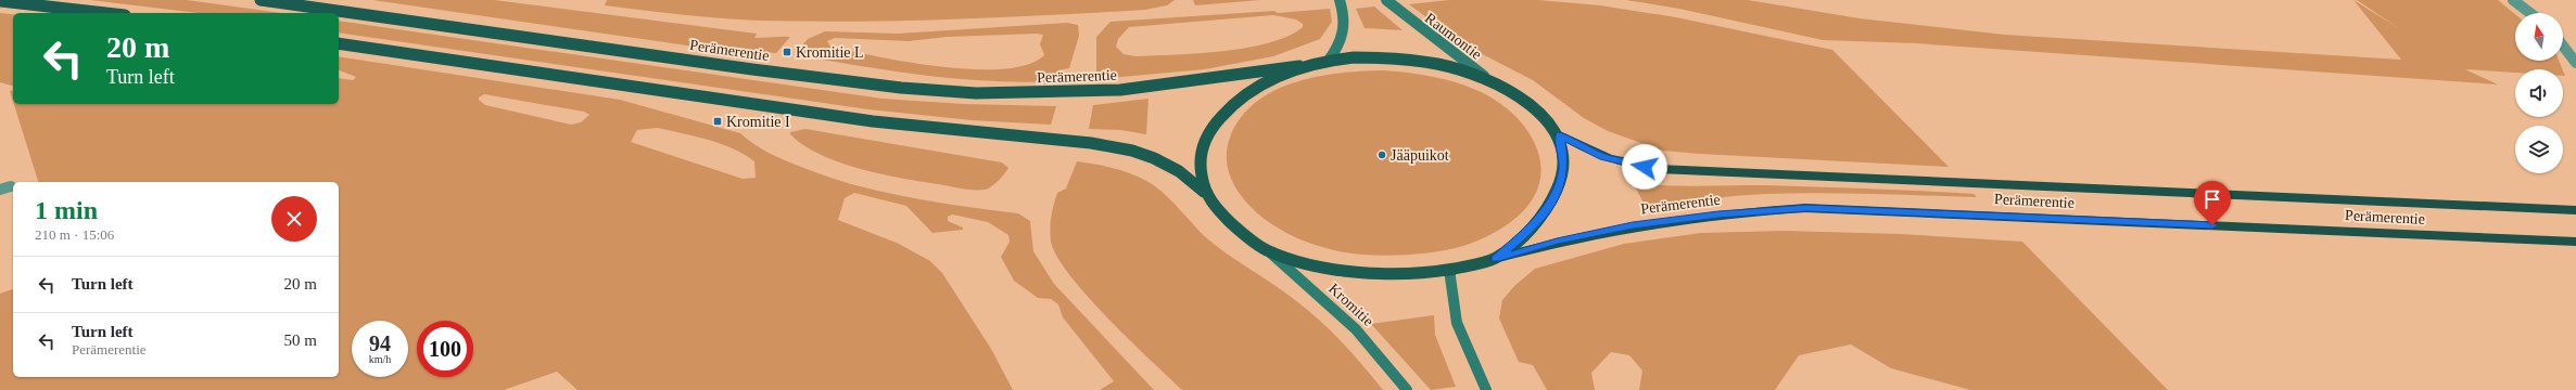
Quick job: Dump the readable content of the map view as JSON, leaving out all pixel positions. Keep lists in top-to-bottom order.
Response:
{
  "streets": {
    "highway": ["Perämerentie"],
    "main road": ["Raumontie", "Kromitie"]
  },
  "places": {
    "transit": ["Kromitie L", "Kromitie I"],
    "other": ["Jääpuikot"]
  },
  "north": "top",
  "page": {
    "turn": ["20 m", "Turn left"],
    "heading": ["1 min", "210 m · 15:06"],
    "list": [
      {
        "name": "Turn left",
        "value": "20 m"
      },
      {
        "name": "Turn left",
        "note": "Perämerentie",
        "value": "50 m"
      }
    ],
    "speed": "94 km/h",
    "limit": "100"
  }
}
